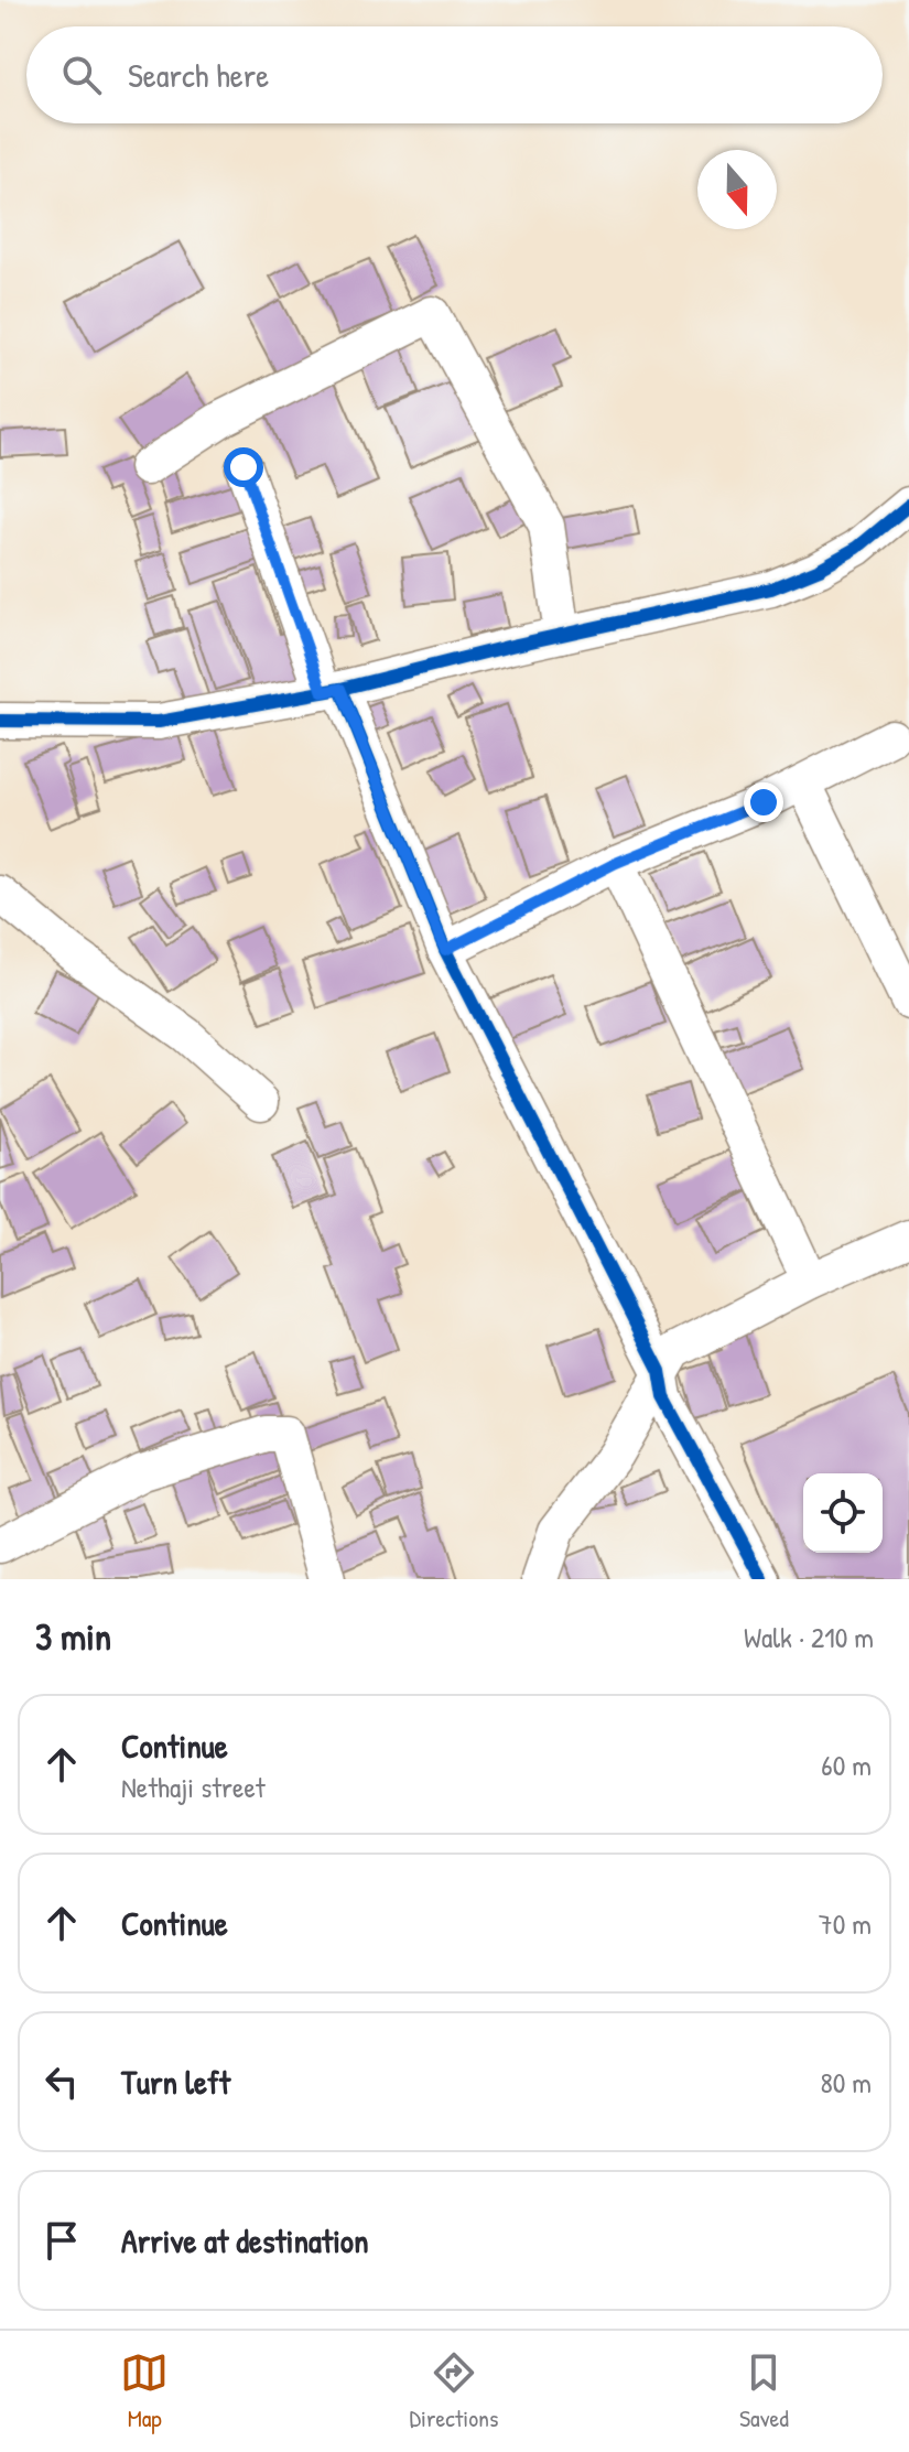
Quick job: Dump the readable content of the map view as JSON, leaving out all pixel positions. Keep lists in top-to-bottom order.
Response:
{
  "north": "bottom",
  "page": {
    "search": "Search here",
    "heading": ["3 min", "Walk · 210 m"],
    "list": [
      ["Continue", "Nethaji street", "60 m"],
      ["Continue", "70 m"],
      ["Turn left", "80 m"],
      "Arrive at destination"
    ],
    "nav": ["Map", "Directions", "Saved"]
  }
}
